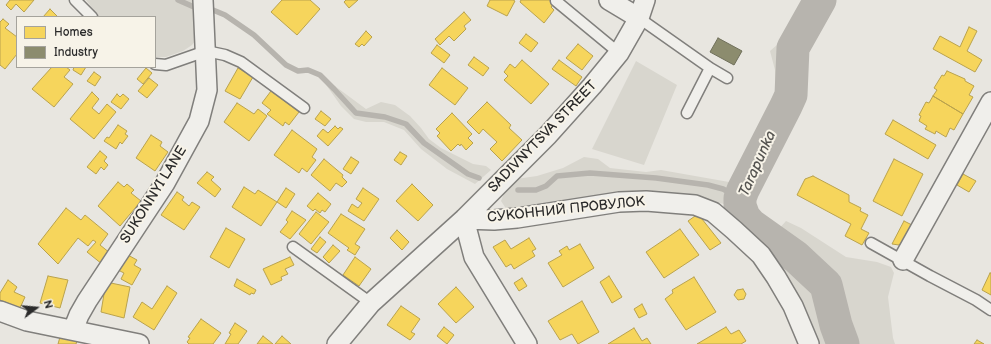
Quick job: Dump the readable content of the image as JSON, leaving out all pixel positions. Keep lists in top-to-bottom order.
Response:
{
  "streets": {
    "street": ["SADIVNYTSVA STREET", "SUKONNYI LANE", "СУКОННИЙ ПРОВУЛОК"]
  },
  "crossings": [
    ["SADIVNYTSVA STREET", "СУКОННИЙ ПРОВУЛОК"]
  ],
  "water": ["Tarapunka"],
  "legend": ["Homes", "Industry"],
  "north": "right"
}
